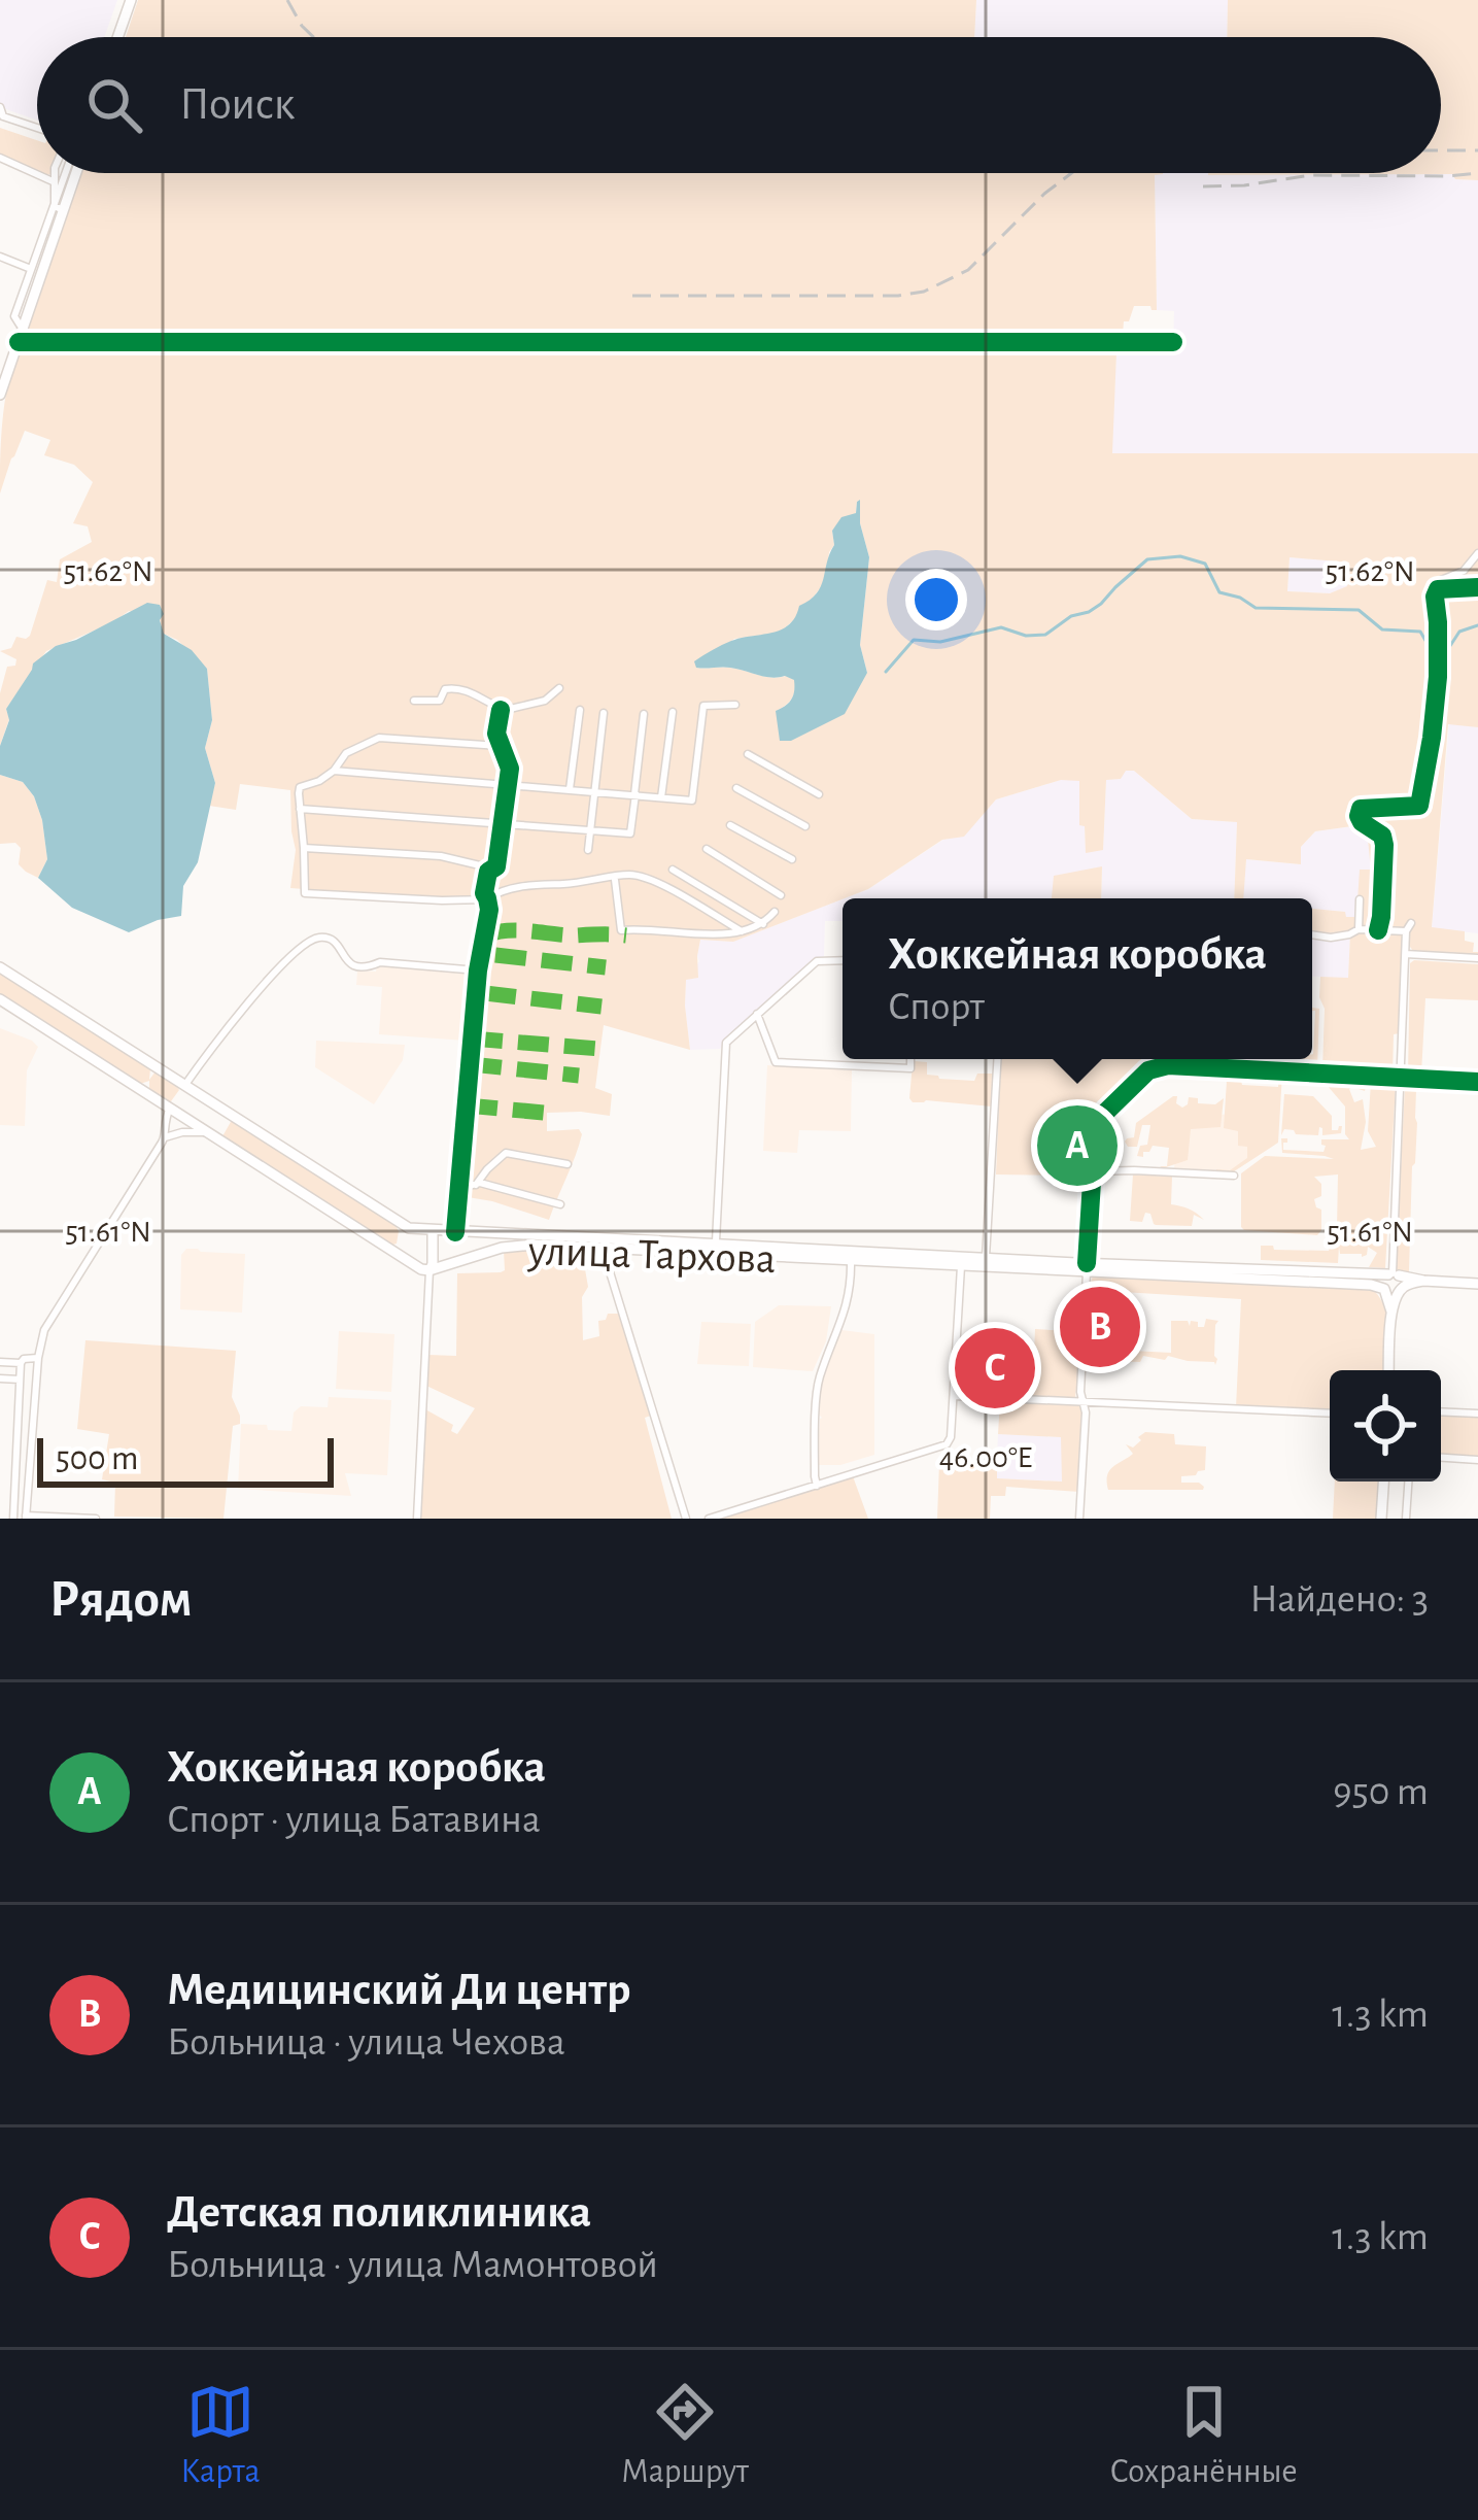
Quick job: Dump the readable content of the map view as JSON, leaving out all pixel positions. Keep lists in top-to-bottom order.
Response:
{
  "streets": {
    "main road": ["улица Тархова"]
  },
  "scale_bar": "500 m",
  "page": {
    "search": "Поиск",
    "popup": ["Хоккейная коробка", "Спорт"],
    "pins": ["A", "B", "C"],
    "scale": "500 m",
    "heading": ["Рядом", "Найдено: 3"],
    "list": [
      {
        "mark": "A",
        "name": "Хоккейная коробка",
        "note": "Спорт · улица Батавина",
        "value": "950 m"
      },
      {
        "mark": "B",
        "name": "Медицинский Ди центр",
        "note": "Больница · улица Чехова",
        "value": "1.3 km"
      },
      {
        "mark": "C",
        "name": "Детская поликлиника",
        "note": "Больница · улица Мамонтовой",
        "value": "1.3 km"
      }
    ],
    "nav": ["Карта", "Маршрут", "Сохранённые"]
  },
  "coordinates": ["51.62°N", "51.61°N", "46.00°E"]
}
